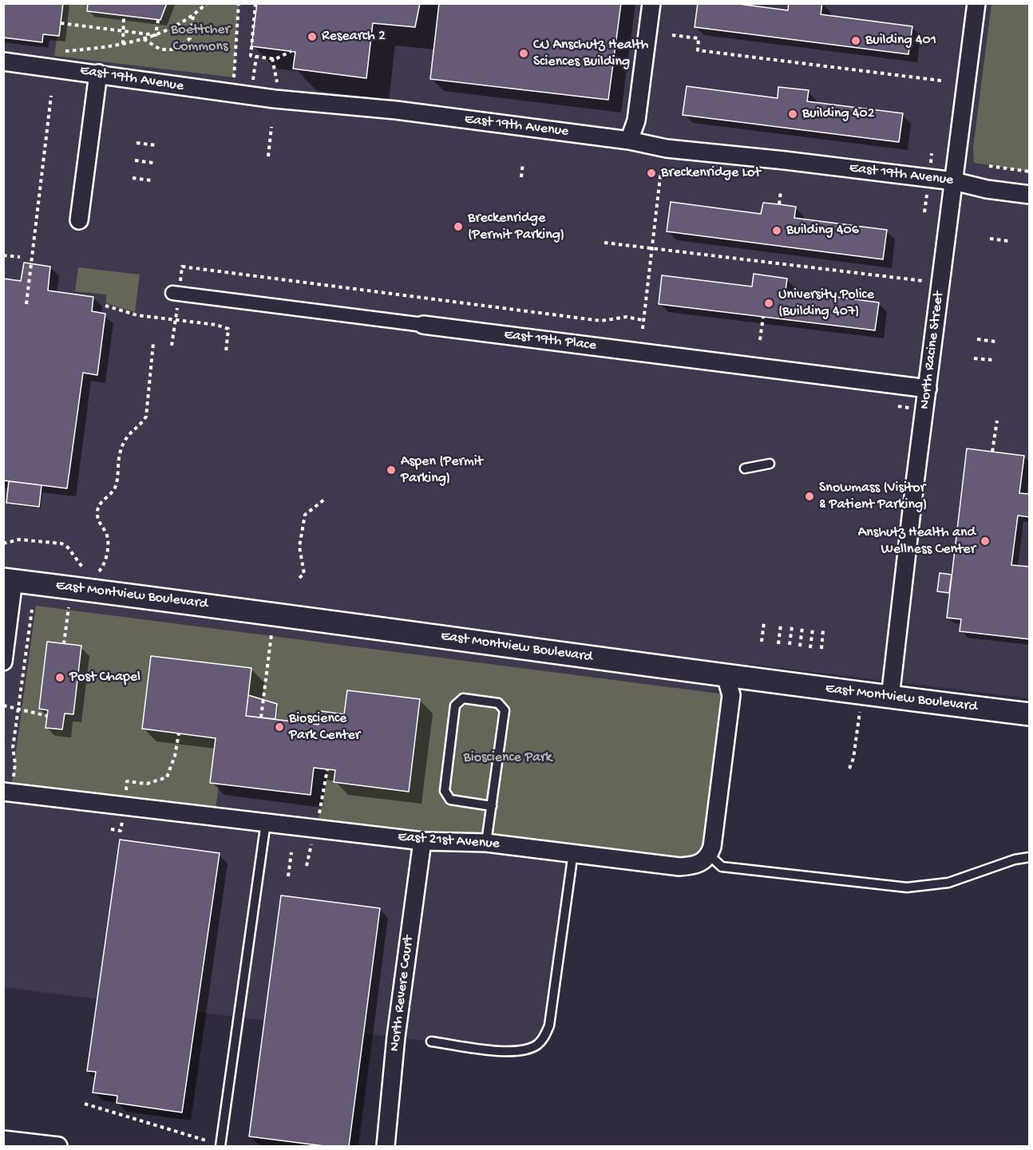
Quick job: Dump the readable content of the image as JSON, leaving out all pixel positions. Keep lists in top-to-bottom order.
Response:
{
  "streets": {
    "street": [
      "East 19th Avenue",
      "East 19th Place",
      "North Racine Street",
      "East Montview Boulevard",
      "East 21st Avenue",
      "North Revere Court"
    ]
  },
  "crossings": [
    ["East 19th Avenue", "North Racine Street"],
    ["East 19th Place", "North Racine Street"],
    ["North Racine Street", "East Montview Boulevard"],
    ["East 21st Avenue", "North Revere Court"]
  ],
  "parks": ["Boettcher Commons", "Bioscience Park"],
  "places": [
    "Research 2",
    "Building 401",
    "CU Anschutz Health Sciences Building",
    "Building 402",
    "Breckenridge Lot",
    "Breckenridge (Permit Parking)",
    "Building 406",
    "University Police (Building 407)",
    "Aspen (Permit Parking)",
    "Snowmass (Visitor & Patient Parking)",
    "Anshutz Health and Wellness Center",
    "Post Chapel",
    "Bioscience Park Center"
  ]
}
